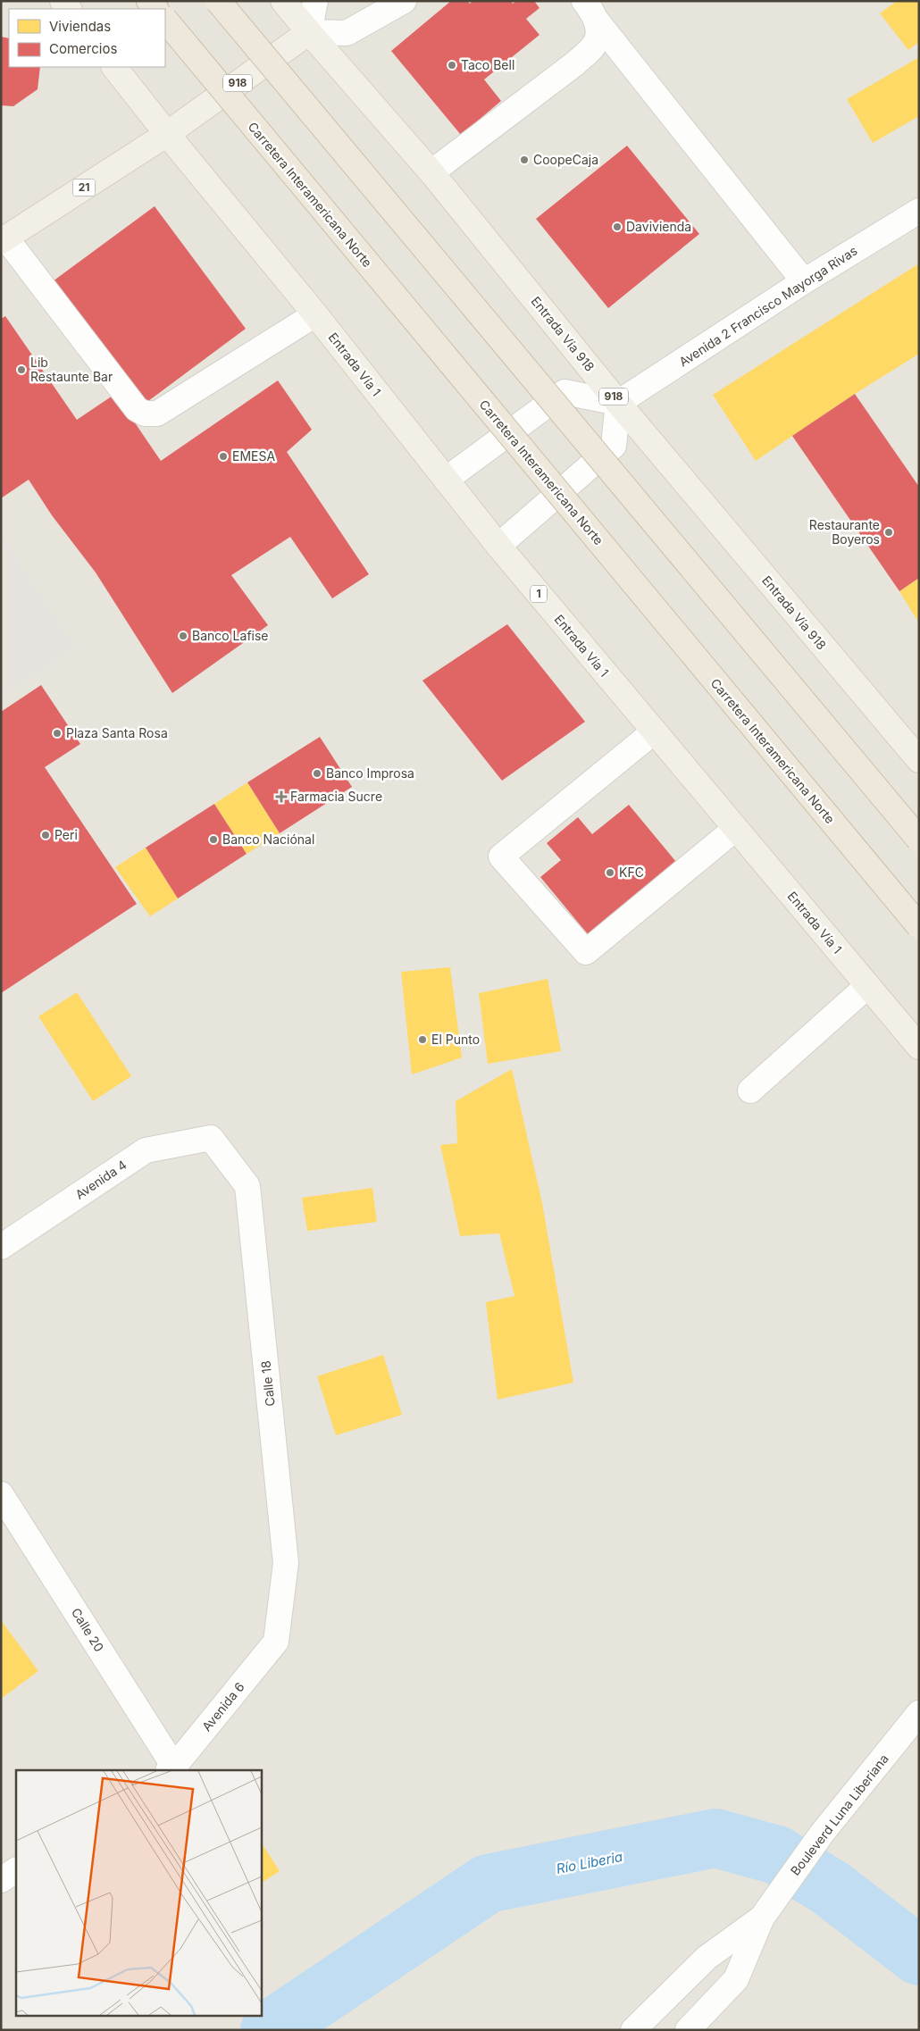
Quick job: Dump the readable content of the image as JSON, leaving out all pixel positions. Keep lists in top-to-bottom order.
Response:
{
  "streets": {
    "highway": ["Carretera Interamericana Norte"],
    "main road": [
      "918",
      "21",
      "Entrada Vía 918",
      "Entrada Vía 1",
      "1"
    ],
    "street": [
      "Avenida 2 Francisco Mayorga Rivas",
      "Avenida 4",
      "Calle 18",
      "Calle 20",
      "Avenida 6",
      "Bouleverd Luna Liberiana"
    ]
  },
  "crossings": [
    ["918", "21"],
    ["918", "Entrada Vía 918"],
    ["918", "Entrada Vía 1"],
    ["21", "Entrada Vía 1"],
    ["Avenida 2 Francisco Mayorga Rivas", "Entrada Vía 918"],
    ["Avenida 4", "Calle 18"],
    ["Calle 18", "Avenida 6"],
    ["Calle 20", "Avenida 6"]
  ],
  "water": ["Río Liberia"],
  "places": {
    "other": [
      "Taco Bell",
      "CoopeCaja",
      "Davivienda",
      "Lib Restaunte Bar",
      "EMESA",
      "Restaurante Boyeros",
      "Banco Lafise",
      "Plaza Santa Rosa",
      "Banco Improsa",
      "Peri",
      "Banco Naciónal",
      "KFC",
      "El Punto"
    ],
    "health": ["Farmacia Sucre"]
  },
  "legend": ["Viviendas", "Comercios"]
}
